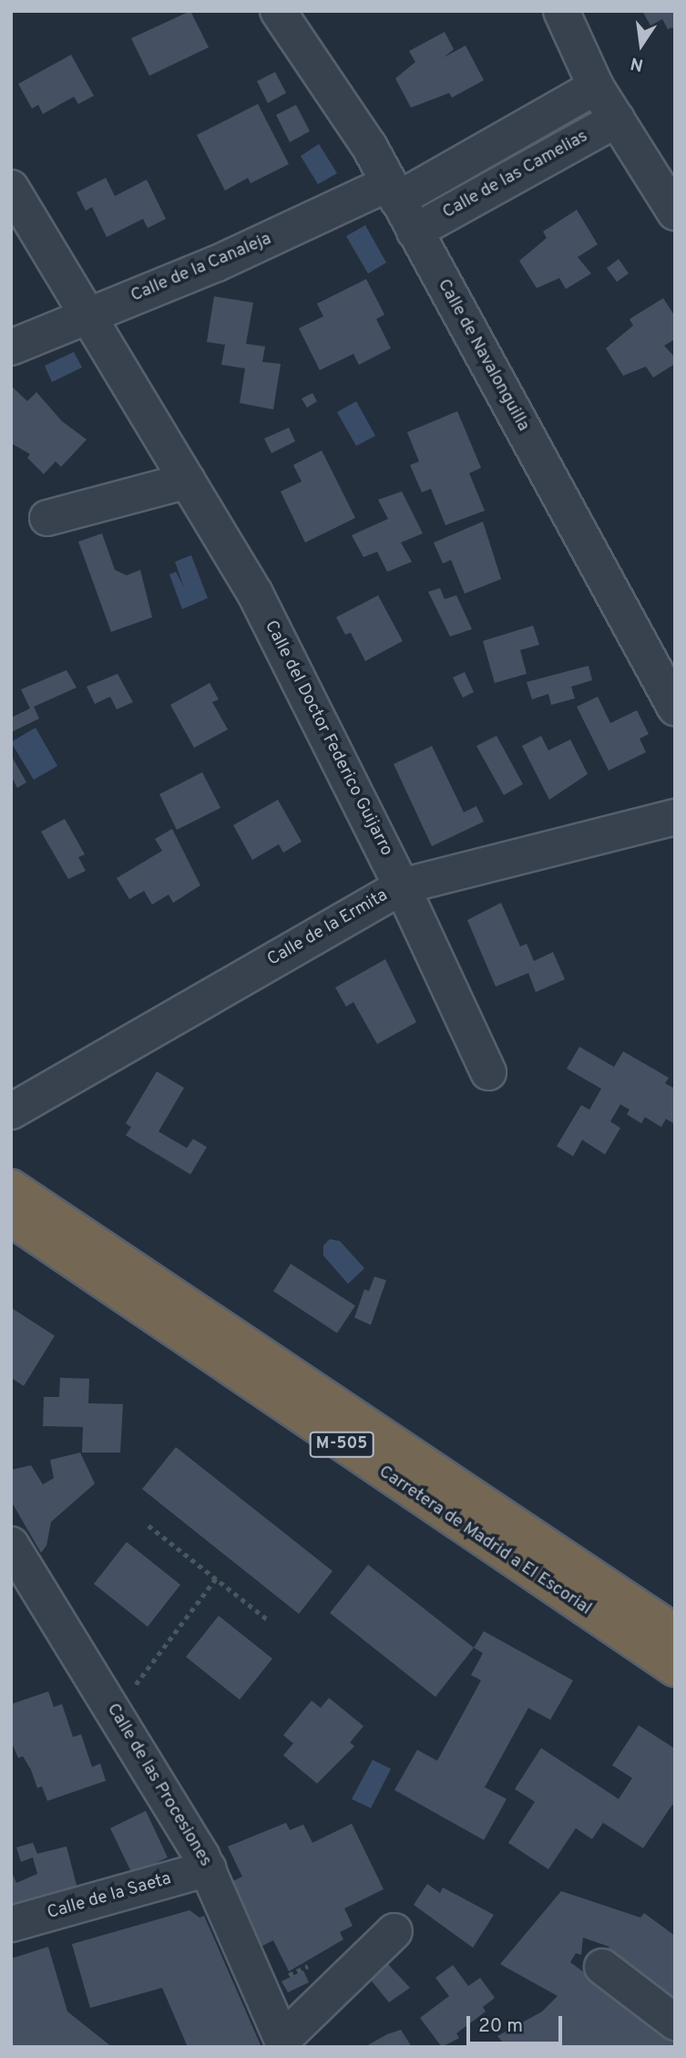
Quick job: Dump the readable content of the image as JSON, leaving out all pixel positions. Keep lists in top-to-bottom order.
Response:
{
  "streets": {
    "highway": ["M-505", "Carretera de Madrid a El Escorial"],
    "street": [
      "Calle de las Camelias",
      "Calle de la Canaleja",
      "Calle de Navalonguilla",
      "Calle del Doctor Federico Guijarro",
      "Calle de la Ermita",
      "Calle de las Procesiones",
      "Calle de la Saeta"
    ]
  },
  "crossings": [
    ["Calle de las Camelias", "Calle de la Canaleja"],
    ["Calle de las Camelias", "Calle de Navalonguilla"],
    ["Calle de la Canaleja", "Calle de Navalonguilla"],
    ["Calle de la Canaleja", "Calle del Doctor Federico Guijarro"],
    ["Calle del Doctor Federico Guijarro", "Calle de la Ermita"],
    ["Calle de las Procesiones", "Calle de la Saeta"]
  ],
  "scale_bar": "20 m",
  "north": "bottom"
}
